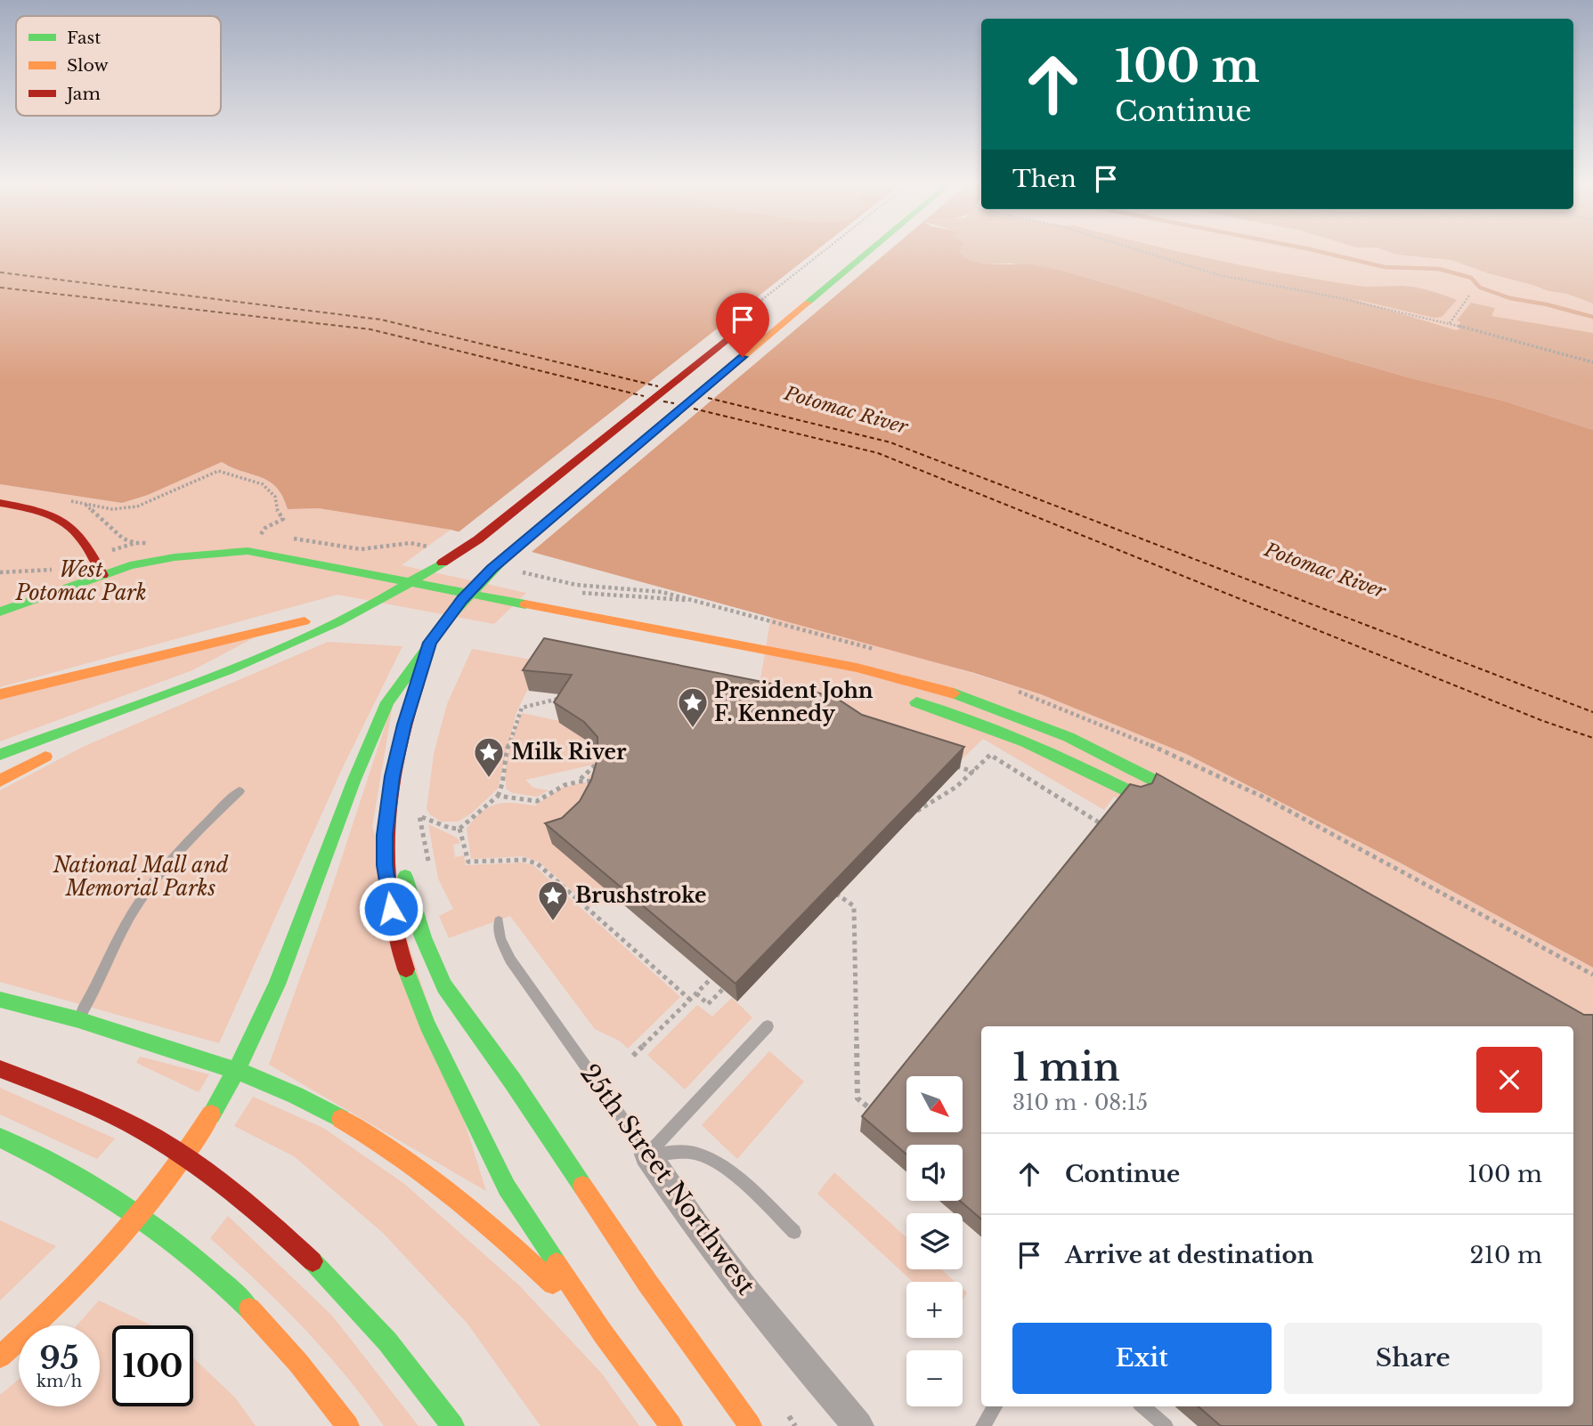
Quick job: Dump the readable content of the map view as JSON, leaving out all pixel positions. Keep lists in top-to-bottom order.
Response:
{
  "streets": {
    "street": ["25th Street Northwest"]
  },
  "water": ["Potomac River"],
  "parks": ["West Potomac Park", "National Mall and Memorial Parks"],
  "places": {
    "place": ["President John F. Kennedy", "Milk River", "Brushstroke"]
  },
  "legend": ["Fast", "Slow", "Jam"],
  "north": "bottom right",
  "page": {
    "turn": ["100 m", "Continue"],
    "then": "Then",
    "heading": ["1 min", "310 m · 08:15"],
    "map_buttons": ["+", "−"],
    "list": [
      {
        "name": "Continue",
        "value": "100 m"
      },
      {
        "name": "Arrive at destination",
        "value": "210 m"
      }
    ],
    "buttons": ["Exit", "Share"],
    "speed": "95 km/h",
    "limit": "100"
  }
}
